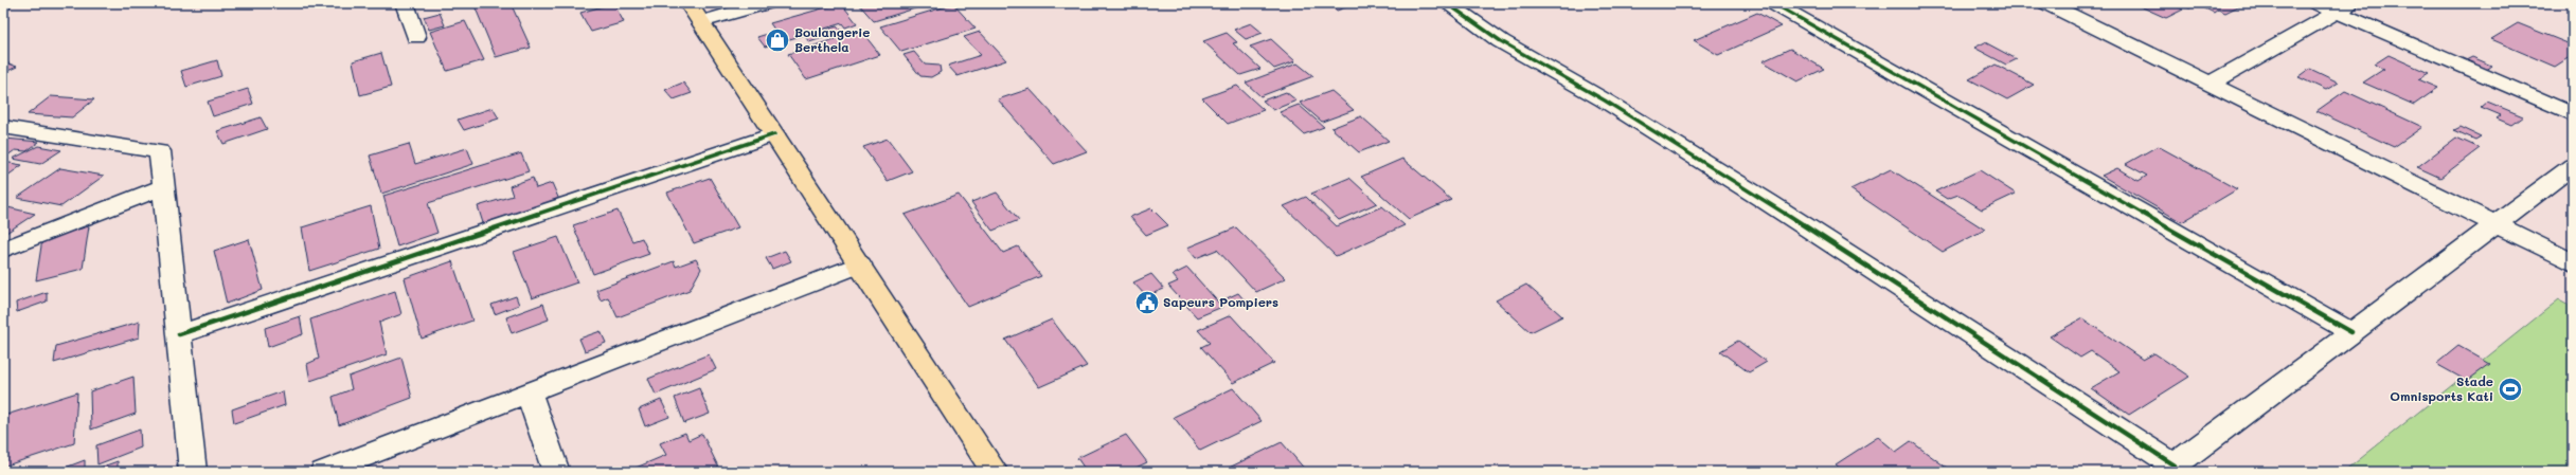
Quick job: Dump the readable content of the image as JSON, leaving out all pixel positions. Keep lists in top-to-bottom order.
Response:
{
  "places": {
    "shop": ["Boulangerie Berthela"],
    "public building": ["Sapeurs Pompiers"],
    "sports": ["Stade Omnisports Kati"]
  }
}
